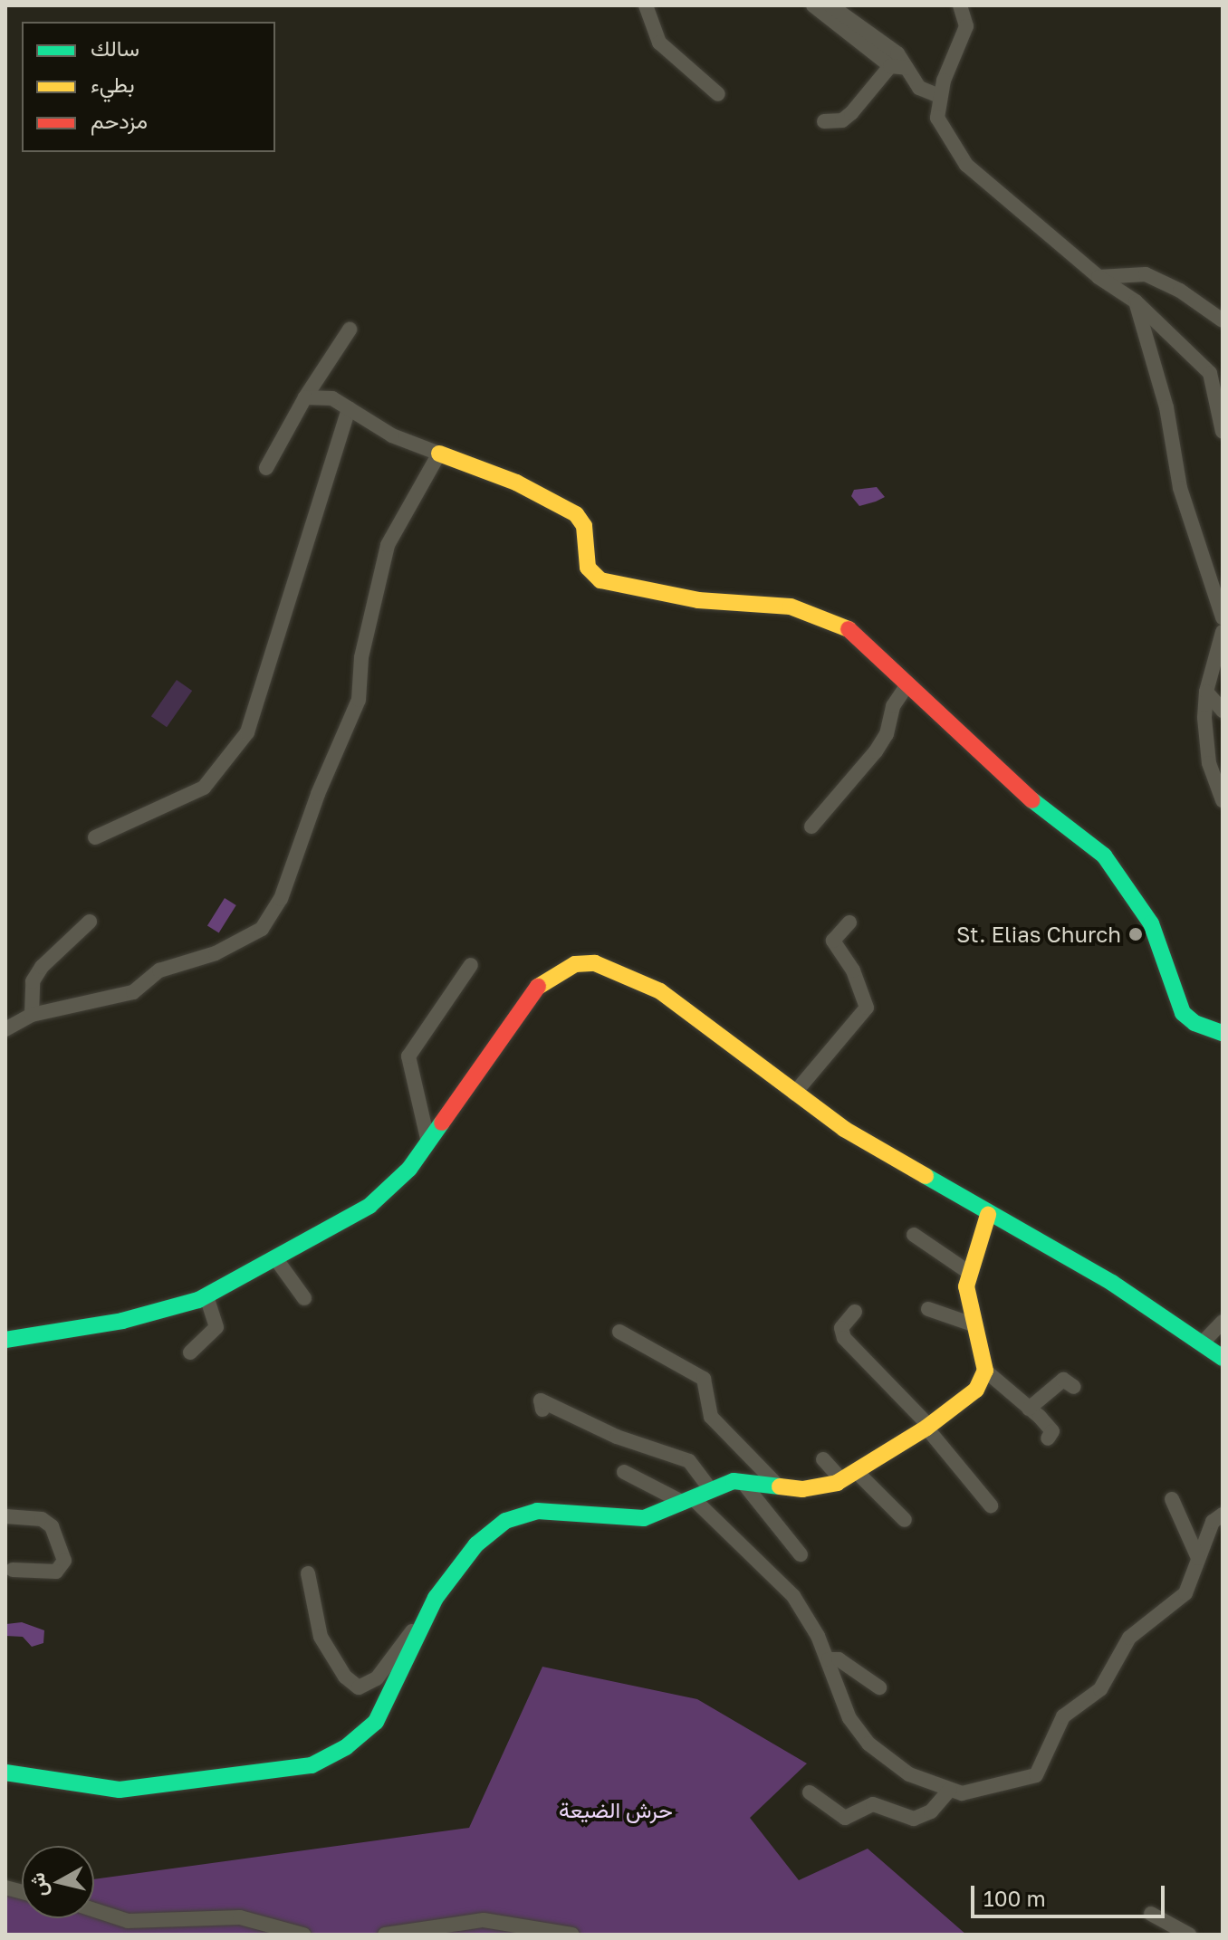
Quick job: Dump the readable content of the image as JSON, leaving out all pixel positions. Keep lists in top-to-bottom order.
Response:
{
  "parks": ["حرش الضيعة"],
  "places": ["St. Elias Church"],
  "legend": ["سالك", "بطيء", "مزدحم"],
  "scale_bar": "100 m",
  "north": "left"
}
